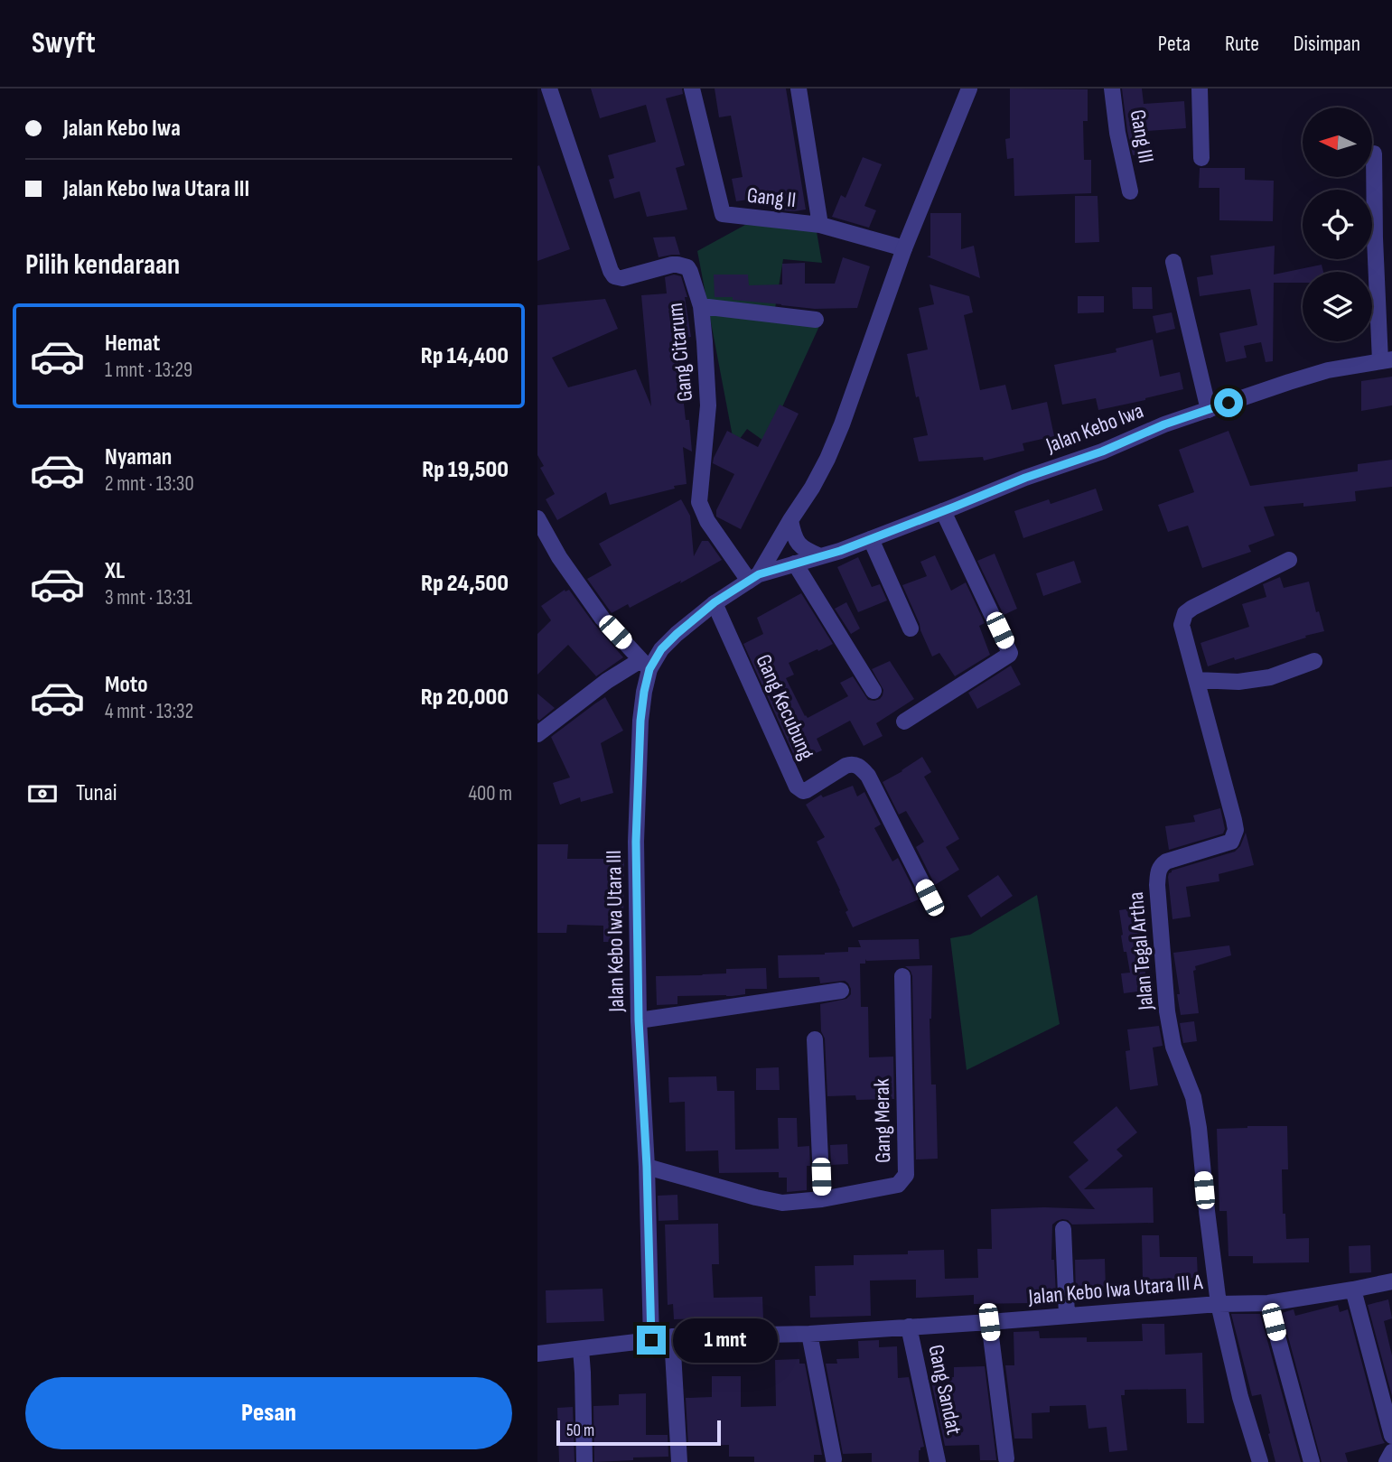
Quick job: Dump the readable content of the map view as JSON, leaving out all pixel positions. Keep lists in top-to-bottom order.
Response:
{
  "streets": {
    "street": [
      "Gang III",
      "Gang II",
      "Gang Citarum",
      "Jalan Kebo Iwa",
      "Gang Kecubung",
      "Jalan Kebo Iwa Utara III",
      "Jalan Tegal Artha",
      "Gang Merak",
      "Jalan Kebo Iwa Utara III A",
      "Gang Sandat"
    ]
  },
  "crossings": [
    ["Gang Citarum", "Jalan Kebo Iwa Utara III"],
    ["Jalan Kebo Iwa", "Jalan Kebo Iwa Utara III"],
    ["Gang Kecubung", "Jalan Kebo Iwa Utara III"],
    ["Jalan Kebo Iwa Utara III", "Gang Merak"],
    ["Jalan Kebo Iwa Utara III", "Jalan Kebo Iwa Utara III A"],
    ["Jalan Tegal Artha", "Jalan Kebo Iwa Utara III A"],
    ["Jalan Kebo Iwa Utara III A", "Gang Sandat"]
  ],
  "scale_bar": "50 m",
  "north": "left",
  "page": {
    "header": "Swyft",
    "nav": ["Peta", "Rute", "Disimpan"],
    "banner": ["Jalan Kebo Iwa", "Jalan Kebo Iwa Utara III"],
    "heading": "Pilih kendaraan",
    "list": [
      {
        "name": "Hemat",
        "note": "1 mnt · 13:29",
        "value": "Rp 14,400"
      },
      {
        "name": "Nyaman",
        "note": "2 mnt · 13:30",
        "value": "Rp 19,500"
      },
      {
        "name": "XL",
        "note": "3 mnt · 13:31",
        "value": "Rp 24,500"
      },
      {
        "name": "Moto",
        "note": "4 mnt · 13:32",
        "value": "Rp 20,000"
      }
    ],
    "pay": ["Tunai", "400 m"],
    "bubble": "1 mnt",
    "buttons": "Pesan",
    "scale": "50 m"
  }
}
